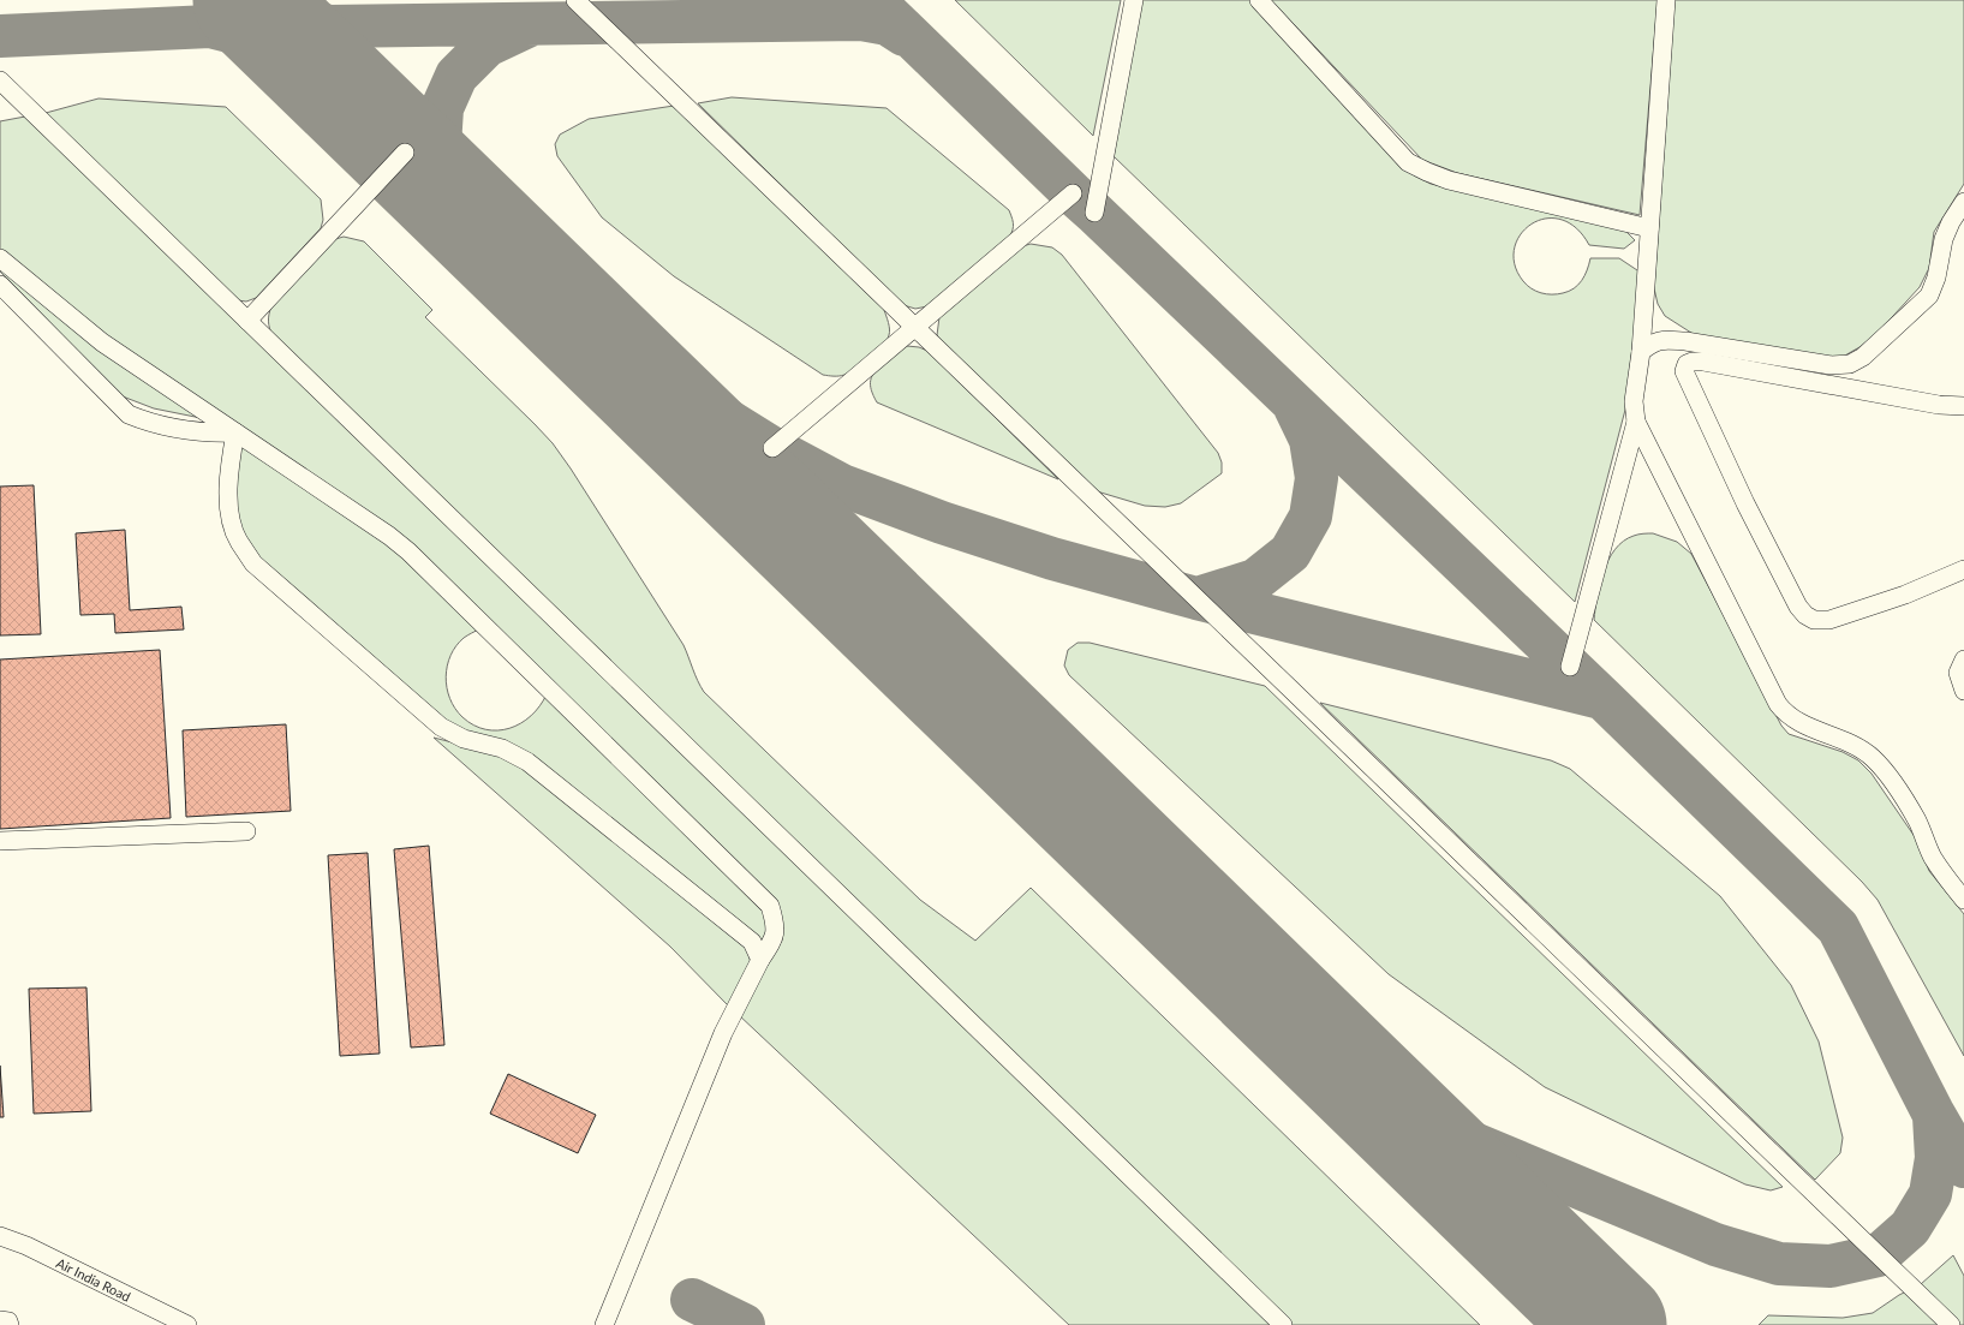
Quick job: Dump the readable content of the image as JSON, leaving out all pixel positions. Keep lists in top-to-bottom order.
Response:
{
  "streets": {
    "street": ["Air India Road"]
  }
}
